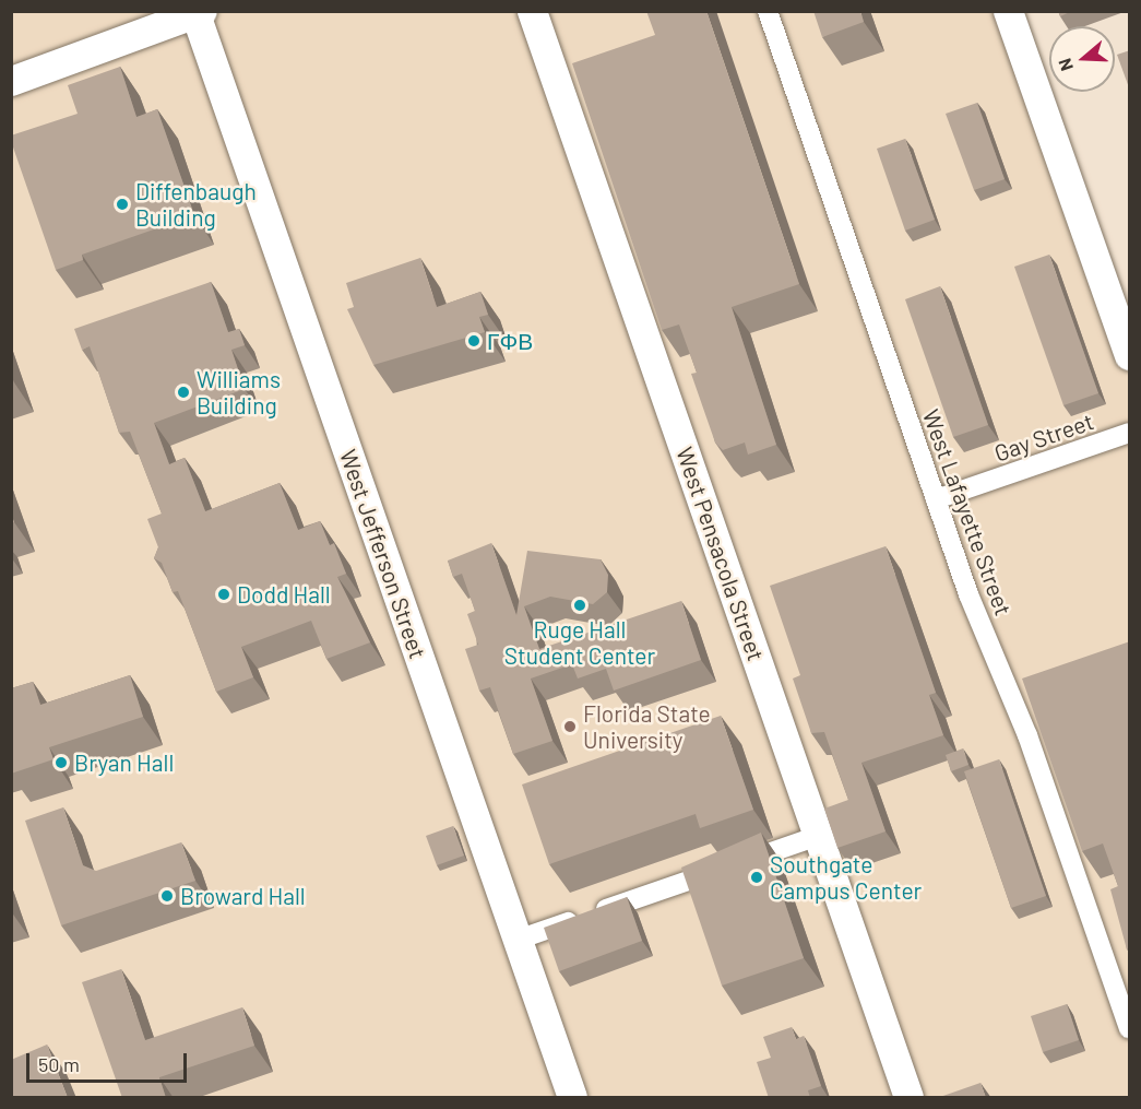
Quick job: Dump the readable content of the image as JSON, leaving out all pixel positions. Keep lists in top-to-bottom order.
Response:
{
  "streets": {
    "main road": ["West Jefferson Street", "West Pensacola Street"],
    "street": ["Gay Street", "West Lafayette Street"]
  },
  "crossings": [
    ["Gay Street", "West Lafayette Street"]
  ],
  "places": [
    "Diffenbaugh Building",
    "ΓΦΒ",
    "Williams Building",
    "Dodd Hall",
    "Ruge Hall Student Center",
    "Florida State University",
    "Bryan Hall",
    "Southgate Campus Center",
    "Broward Hall"
  ],
  "scale_bar": "50 m",
  "north": "left"
}
